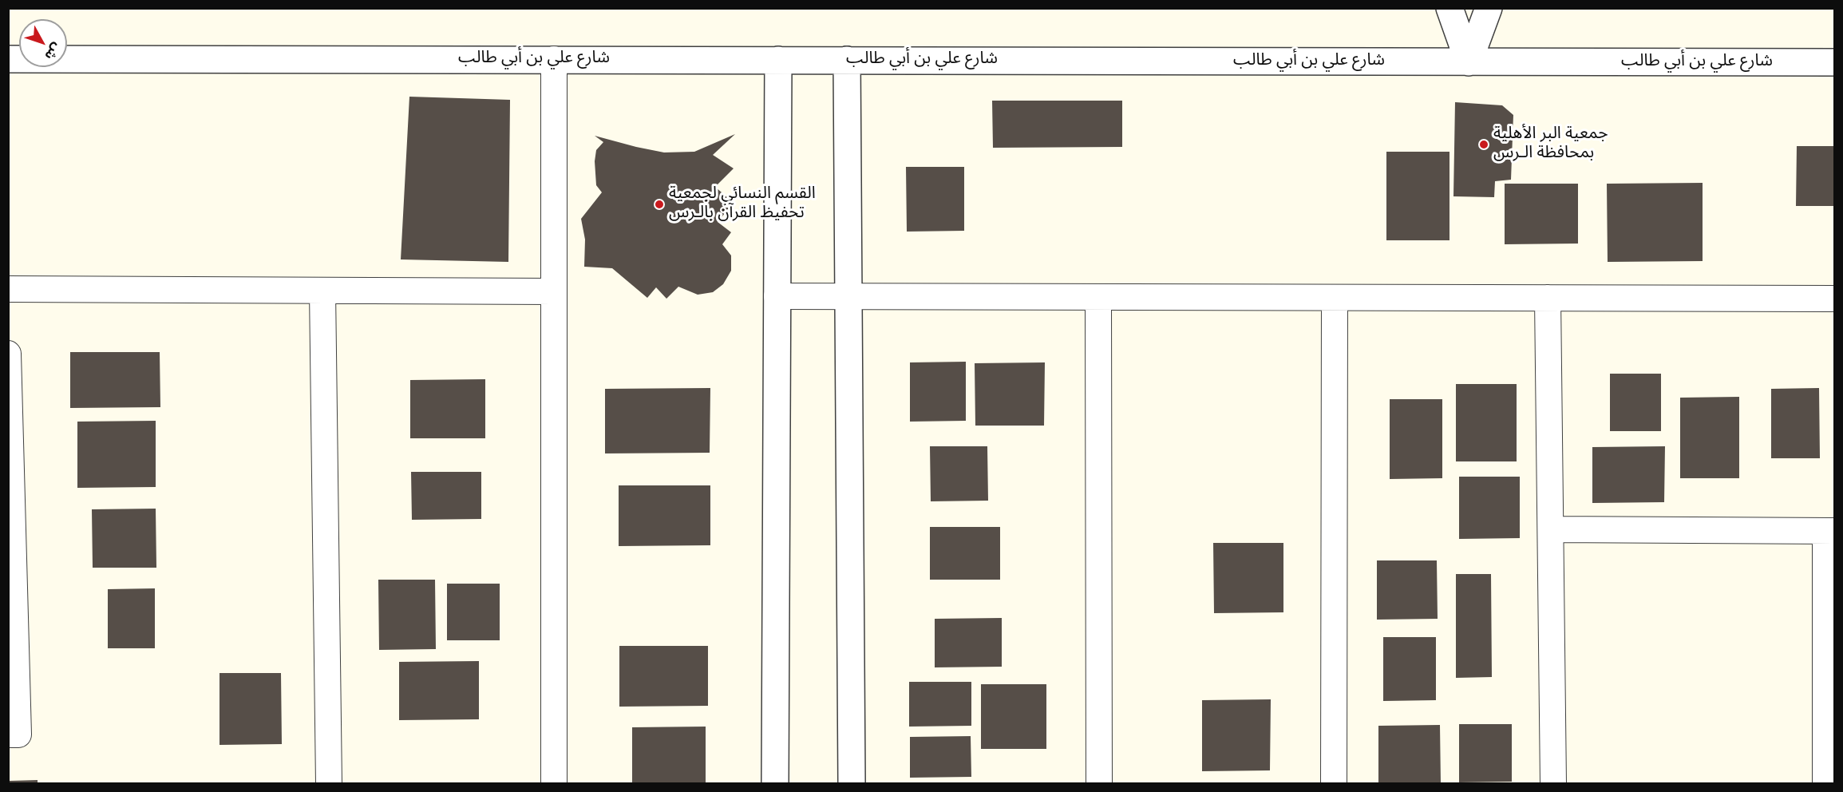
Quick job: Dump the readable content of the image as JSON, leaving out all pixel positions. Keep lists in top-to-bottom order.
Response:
{
  "streets": {
    "street": ["شارع علي بن أبي طالب"]
  },
  "places": ["جمعية البر الأهلية بمحافظة الـرس", "القسم النسائي لجمعية تحفيظ القرآن بالـرس"],
  "north": "bottom right"
}
